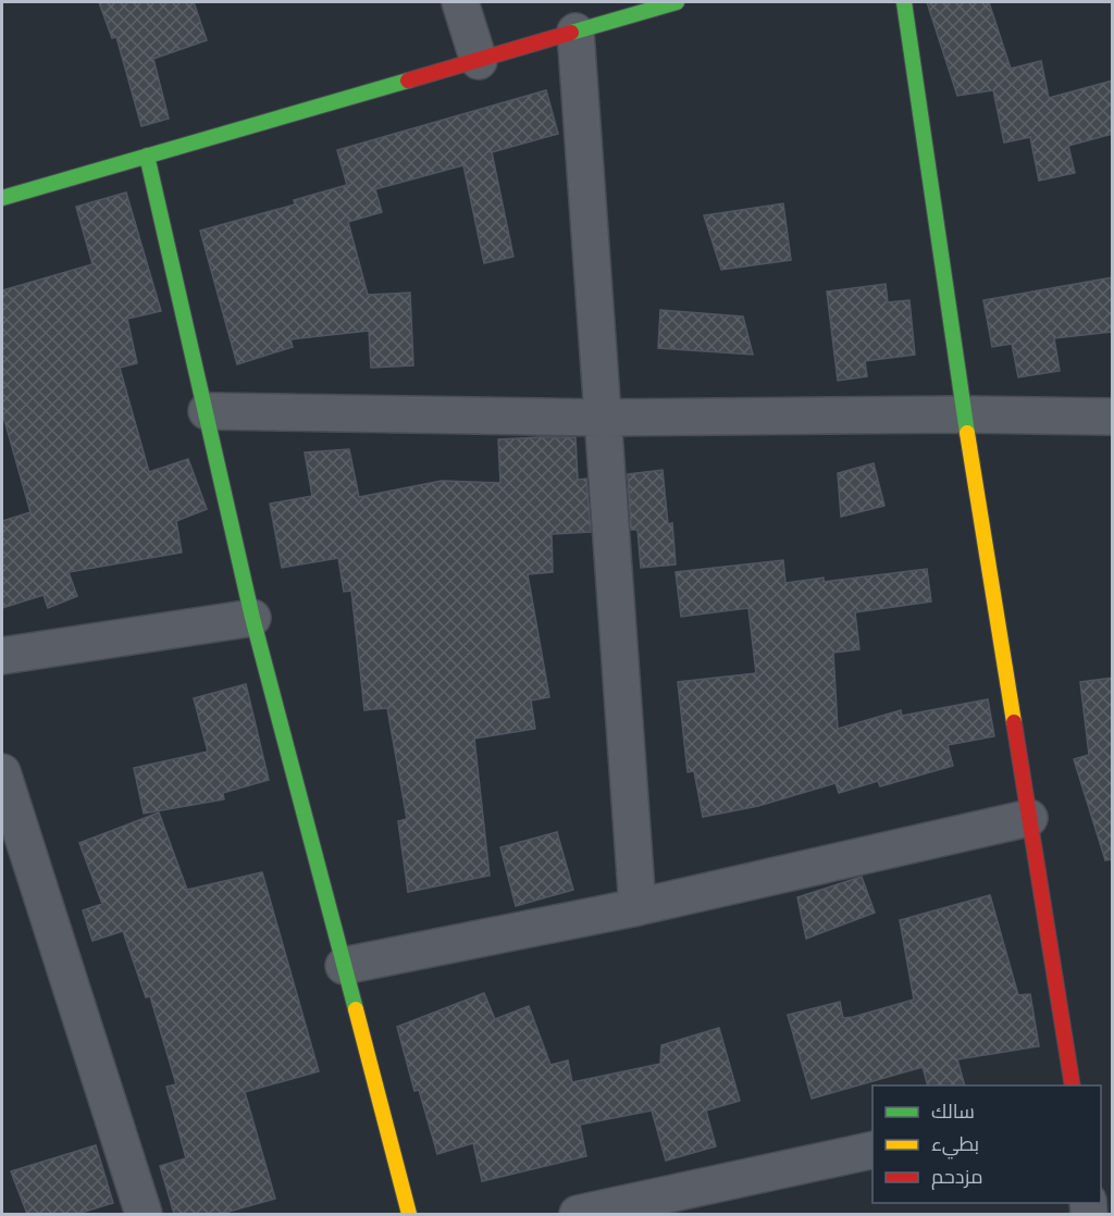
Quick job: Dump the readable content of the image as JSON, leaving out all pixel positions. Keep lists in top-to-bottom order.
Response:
{
  "legend": ["سالك", "بطيء", "مزدحم"]
}
